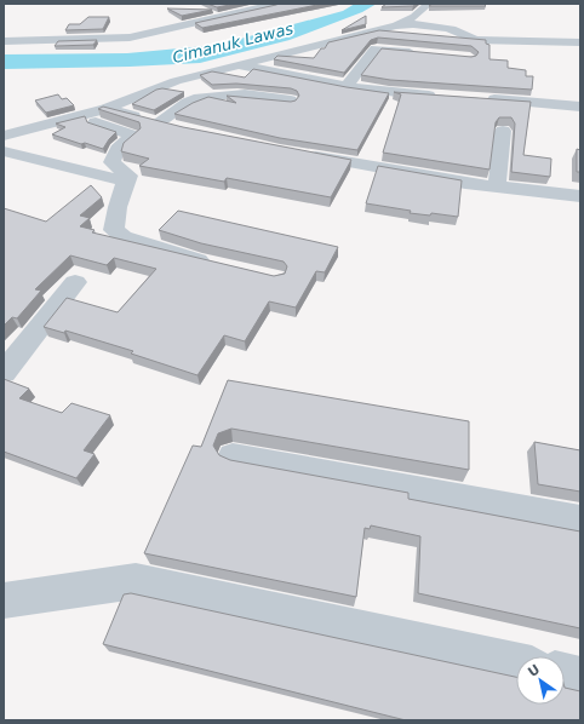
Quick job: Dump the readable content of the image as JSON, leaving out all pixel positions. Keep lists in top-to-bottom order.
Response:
{
  "water": ["Cimanuk Lawas"],
  "north": "top left"
}
